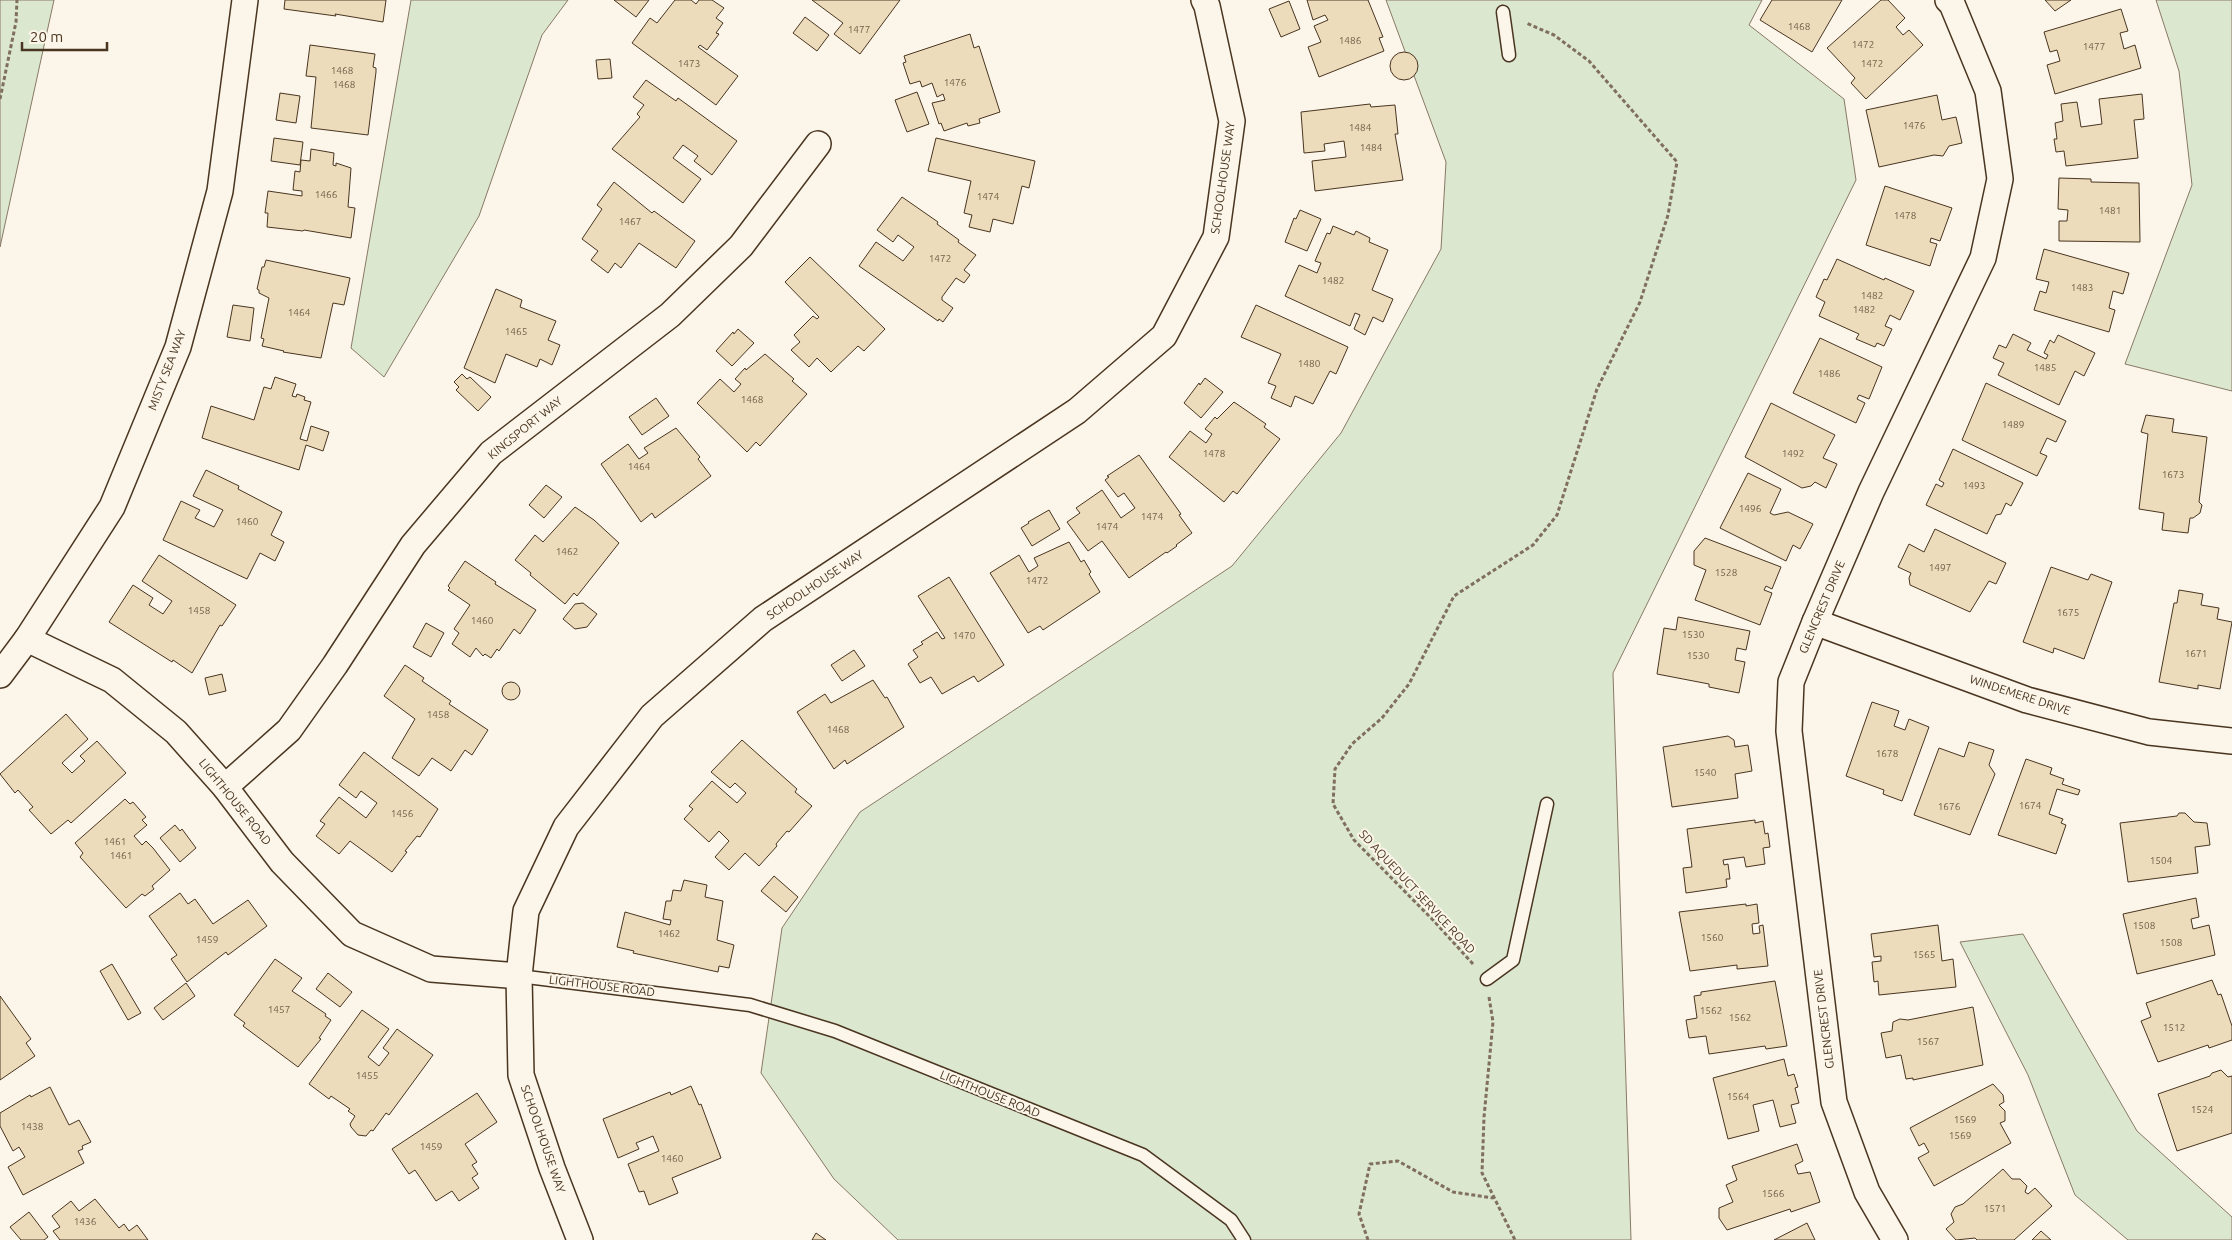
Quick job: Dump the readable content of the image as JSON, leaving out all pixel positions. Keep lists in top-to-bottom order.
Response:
{
  "streets": {
    "street": [
      "SCHOOLHOUSE WAY",
      "MISTY SEA WAY",
      "KINGSPORT WAY",
      "GLENCREST DRIVE",
      "WINDEMERE DRIVE",
      "LIGHTHOUSE ROAD"
    ],
    "path": ["SD AQUEDUCT SERVICE ROAD"]
  },
  "crossings": [
    ["SCHOOLHOUSE WAY", "LIGHTHOUSE ROAD"],
    ["MISTY SEA WAY", "LIGHTHOUSE ROAD"],
    ["KINGSPORT WAY", "LIGHTHOUSE ROAD"],
    ["GLENCREST DRIVE", "WINDEMERE DRIVE"]
  ],
  "house_numbers": [
    "1468",
    "1477",
    "1486",
    "1472",
    "1477",
    "1473",
    "1472",
    "1468",
    "1476",
    "1468",
    "1476",
    "1484",
    "1484",
    "1466",
    "1474",
    "1481",
    "1478",
    "1467",
    "1472",
    "1482",
    "1483",
    "1482",
    "1482",
    "1464",
    "1465",
    "1480",
    "1485",
    "1486",
    "1468",
    "1489",
    "1478",
    "1492",
    "1464",
    "1673",
    "1493",
    "1496",
    "1474",
    "1460",
    "1474",
    "1462",
    "1497",
    "1528",
    "1472",
    "1458",
    "1675",
    "1460",
    "1530",
    "1470",
    "1671",
    "1530",
    "1458",
    "1468",
    "1678",
    "1540",
    "1674",
    "1676",
    "1456",
    "1461",
    "1461",
    "1504",
    "1508",
    "1462",
    "1560",
    "1459",
    "1508",
    "1565",
    "1457",
    "1562",
    "1562",
    "1512",
    "1567",
    "1455",
    "1564",
    "1524",
    "1569",
    "1438",
    "1569",
    "1459",
    "1460",
    "1566",
    "1571",
    "1436"
  ],
  "scale_bar": "20 m"
}
